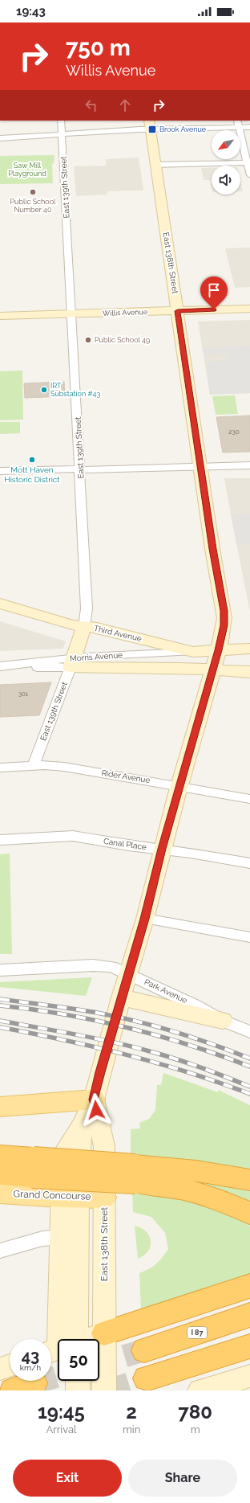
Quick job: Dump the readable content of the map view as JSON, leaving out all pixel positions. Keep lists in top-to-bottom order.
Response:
{
  "streets": {
    "highway": ["I 87"],
    "main road": [
      "East 139th Street",
      "East 138th Street",
      "Willis Avenue",
      "Third Avenue",
      "Morris Avenue",
      "Grand Concourse"
    ],
    "street": ["Rider Avenue", "Canal Place", "Park Avenue"]
  },
  "crossings": [
    ["East 139th Street", "Willis Avenue"],
    ["East 139th Street", "Third Avenue"],
    ["East 139th Street", "Morris Avenue"],
    ["East 139th Street", "Rider Avenue"],
    ["East 138th Street", "Willis Avenue"],
    ["East 138th Street", "Third Avenue"],
    ["East 138th Street", "Morris Avenue"],
    ["East 138th Street", "Rider Avenue"],
    ["East 138th Street", "Canal Place"],
    ["East 138th Street", "Park Avenue"],
    ["East 138th Street", "Grand Concourse"],
    ["Third Avenue", "Morris Avenue"]
  ],
  "parks": ["Saw Mill Playground"],
  "places": {
    "transit": ["Brook Avenue"],
    "other": [
      "Public School Number 40",
      "Public School 49",
      "IRT Substation #43",
      "Mott Haven Historic District"
    ]
  },
  "house_numbers": ["230", "301"],
  "north": "bottom left",
  "page": {
    "status": "19:43",
    "turn": ["750 m", "Willis Avenue"],
    "speed": "43 km/h",
    "limit": "50",
    "eta": [
      "19:45",
      "Arrival",
      "2",
      "min",
      "780",
      "m"
    ],
    "buttons": ["Exit", "Share"]
  }
}
